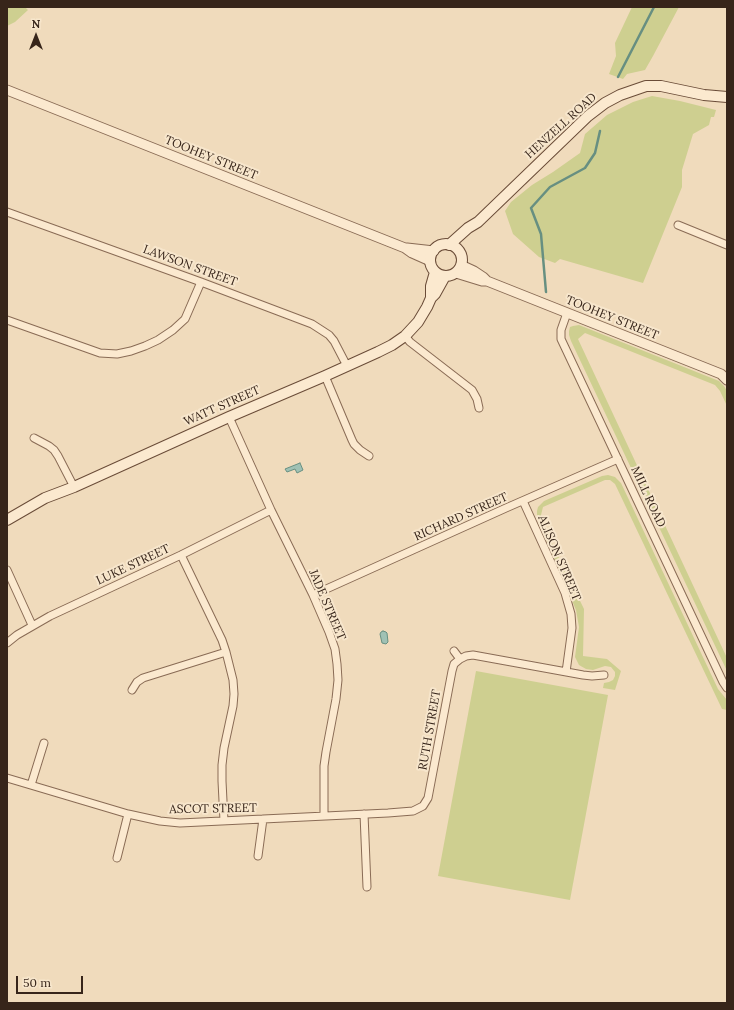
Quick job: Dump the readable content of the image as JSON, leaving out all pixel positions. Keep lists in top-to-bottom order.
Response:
{
  "streets": {
    "main road": ["HENZELL ROAD", "WATT STREET"],
    "street": [
      "TOOHEY STREET",
      "LAWSON STREET",
      "MILL ROAD",
      "RICHARD STREET",
      "ALISON STREET",
      "LUKE STREET",
      "JADE STREET",
      "RUTH STREET",
      "ASCOT STREET"
    ]
  },
  "crossings": [
    ["HENZELL ROAD", "TOOHEY STREET"],
    ["HENZELL ROAD", "WATT STREET"],
    ["TOOHEY STREET", "WATT STREET"],
    ["TOOHEY STREET", "MILL ROAD"],
    ["LAWSON STREET", "WATT STREET"],
    ["WATT STREET", "JADE STREET"],
    ["MILL ROAD", "RICHARD STREET"],
    ["RICHARD STREET", "ALISON STREET"],
    ["RICHARD STREET", "JADE STREET"],
    ["LUKE STREET", "JADE STREET"],
    ["JADE STREET", "ASCOT STREET"],
    ["RUTH STREET", "ASCOT STREET"]
  ],
  "scale_bar": "50 m",
  "north": "top"
}
